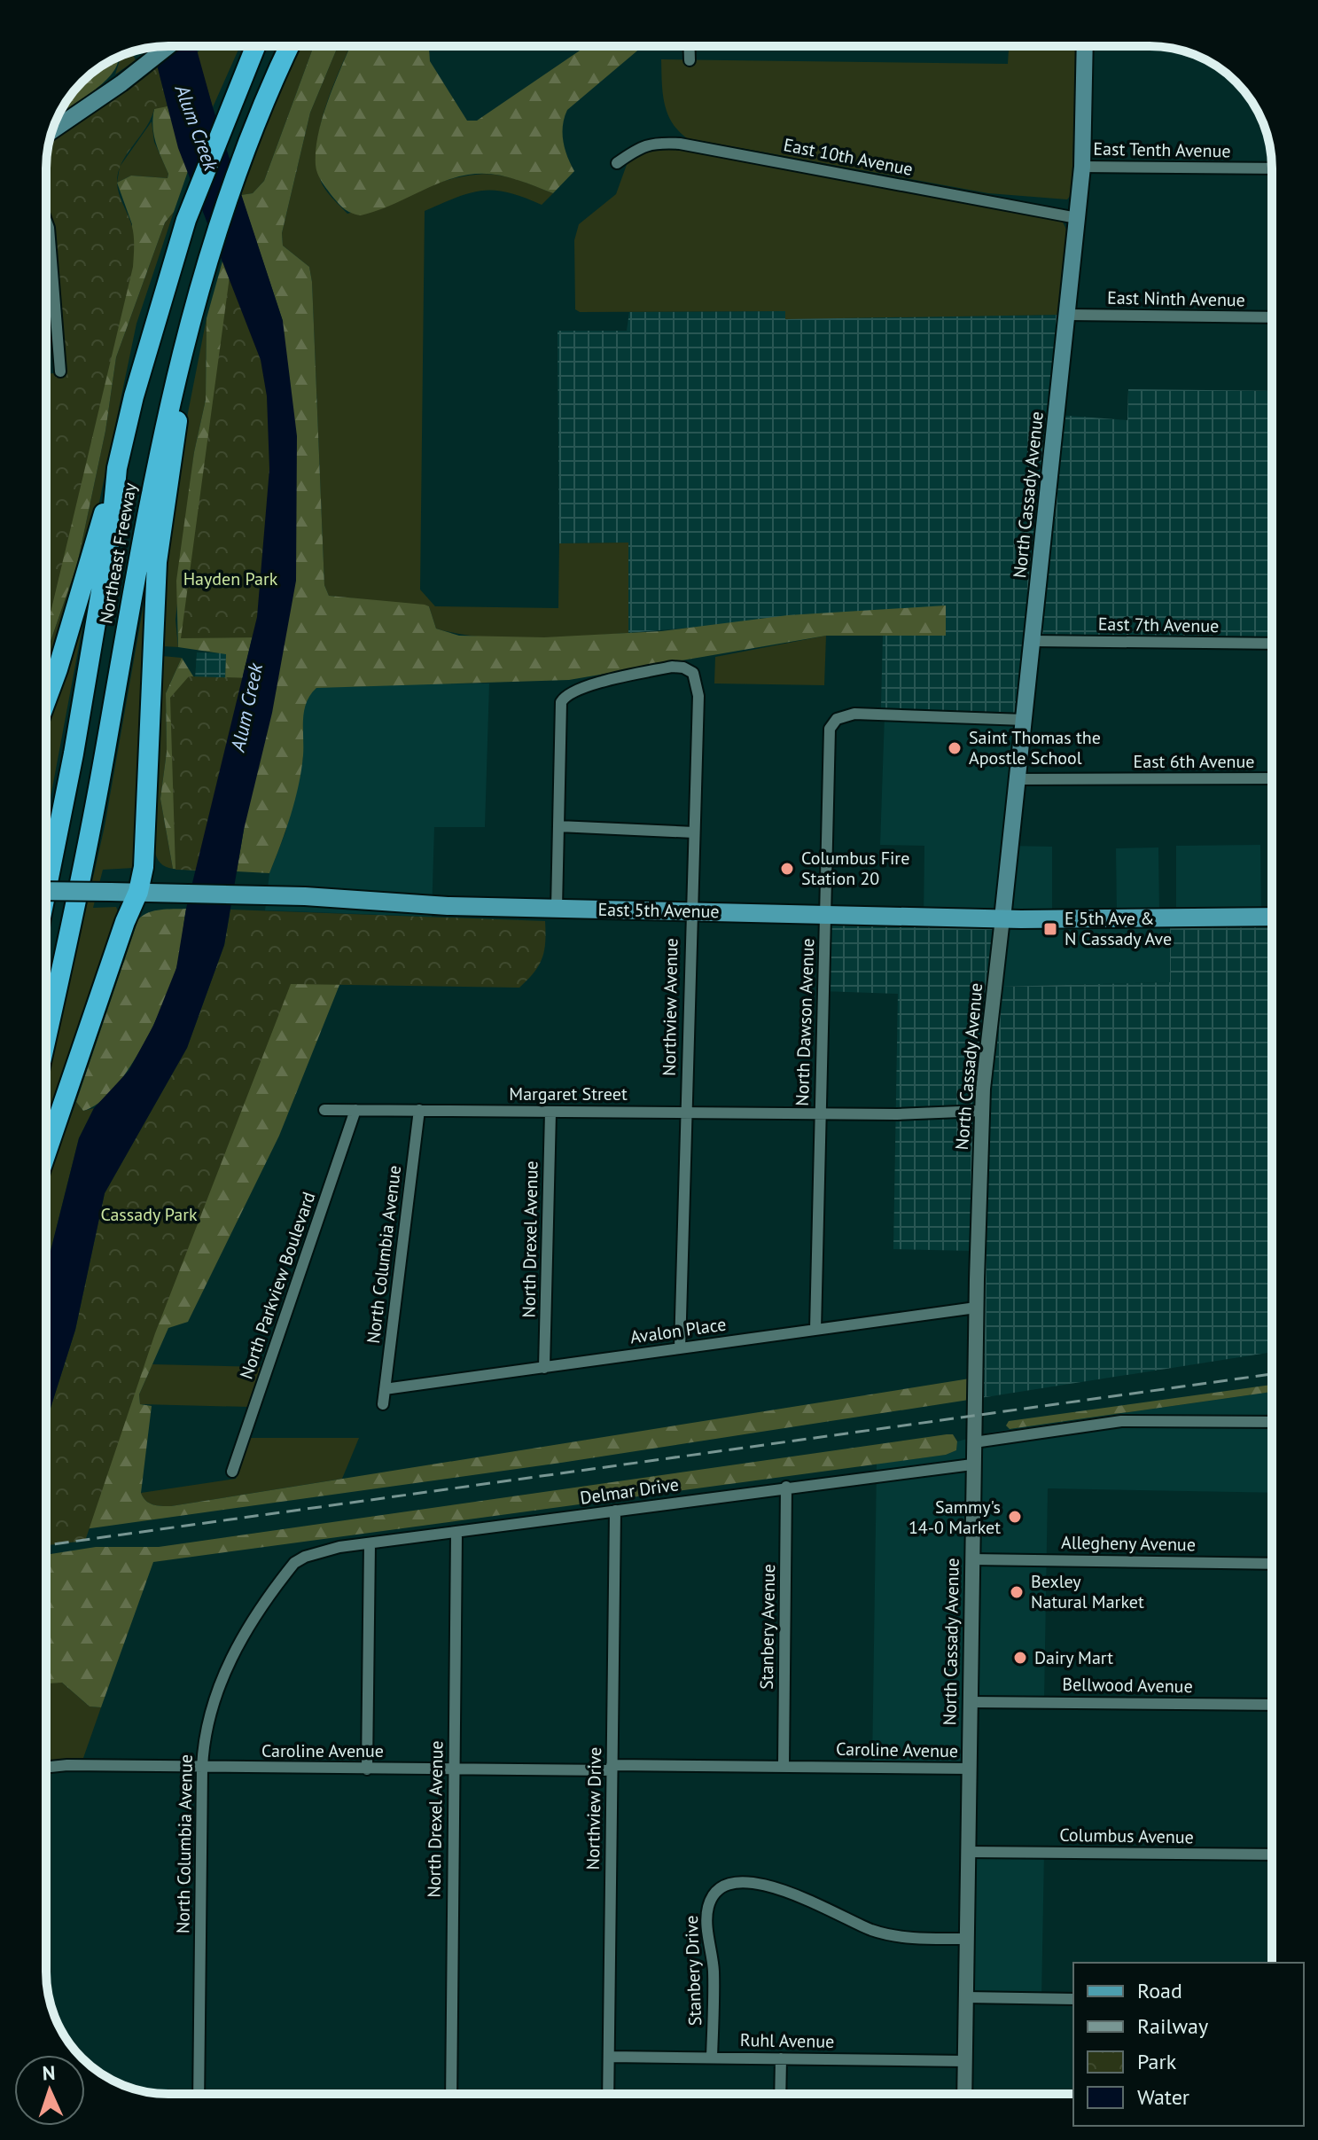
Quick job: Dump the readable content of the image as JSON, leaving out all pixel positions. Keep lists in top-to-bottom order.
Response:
{
  "streets": {
    "highway": ["Northeast Freeway"],
    "main road": ["North Cassady Avenue", "East 5th Avenue"],
    "street": [
      "East Tenth Avenue",
      "East 10th Avenue",
      "East Ninth Avenue",
      "East 7th Avenue",
      "East 6th Avenue",
      "Northview Avenue",
      "North Dawson Avenue",
      "Margaret Street",
      "North Drexel Avenue",
      "North Columbia Avenue",
      "North Parkview Boulevard",
      "Avalon Place",
      "Delmar Drive",
      "Allegheny Avenue",
      "Stanbery Avenue",
      "Bellwood Avenue",
      "Caroline Avenue",
      "Northview Drive",
      "Columbus Avenue",
      "Stanbery Drive",
      "Ruhl Avenue"
    ]
  },
  "crossings": [
    ["East Tenth Avenue", "North Cassady Avenue"],
    ["East 10th Avenue", "North Cassady Avenue"],
    ["East Ninth Avenue", "North Cassady Avenue"],
    ["North Cassady Avenue", "East 7th Avenue"],
    ["North Cassady Avenue", "East 6th Avenue"],
    ["North Cassady Avenue", "East 5th Avenue"],
    ["North Cassady Avenue", "North Dawson Avenue"],
    ["North Cassady Avenue", "Margaret Street"],
    ["North Cassady Avenue", "Avalon Place"],
    ["North Cassady Avenue", "Delmar Drive"],
    ["North Cassady Avenue", "Allegheny Avenue"],
    ["North Cassady Avenue", "Bellwood Avenue"],
    ["North Cassady Avenue", "Caroline Avenue"],
    ["North Cassady Avenue", "Columbus Avenue"],
    ["North Cassady Avenue", "Stanbery Drive"],
    ["North Cassady Avenue", "Ruhl Avenue"],
    ["East 5th Avenue", "Northview Avenue"],
    ["East 5th Avenue", "North Dawson Avenue"],
    ["Northview Avenue", "Margaret Street"],
    ["Northview Avenue", "Avalon Place"],
    ["North Dawson Avenue", "Margaret Street"],
    ["North Dawson Avenue", "Avalon Place"],
    ["Margaret Street", "North Drexel Avenue"],
    ["Margaret Street", "North Columbia Avenue"],
    ["Margaret Street", "North Parkview Boulevard"],
    ["North Drexel Avenue", "Avalon Place"],
    ["North Drexel Avenue", "Delmar Drive"],
    ["North Drexel Avenue", "Caroline Avenue"],
    ["North Columbia Avenue", "Avalon Place"],
    ["North Columbia Avenue", "Delmar Drive"],
    ["North Columbia Avenue", "Caroline Avenue"],
    ["Delmar Drive", "Stanbery Avenue"],
    ["Delmar Drive", "Northview Drive"],
    ["Stanbery Avenue", "Caroline Avenue"],
    ["Caroline Avenue", "Northview Drive"],
    ["Northview Drive", "Ruhl Avenue"],
    ["Stanbery Drive", "Ruhl Avenue"]
  ],
  "water": ["Alum Creek"],
  "parks": ["Hayden Park", "Cassady Park"],
  "places": {
    "other": [
      "Saint Thomas the Apostle School",
      "Columbus Fire Station 20",
      "Sammy's 14-0 Market",
      "Bexley Natural Market",
      "Dairy Mart"
    ],
    "transit": ["E 5th Ave & N Cassady Ave"]
  },
  "legend": [
    "Road",
    "Railway",
    "Park",
    "Water"
  ],
  "north": "top"
}
